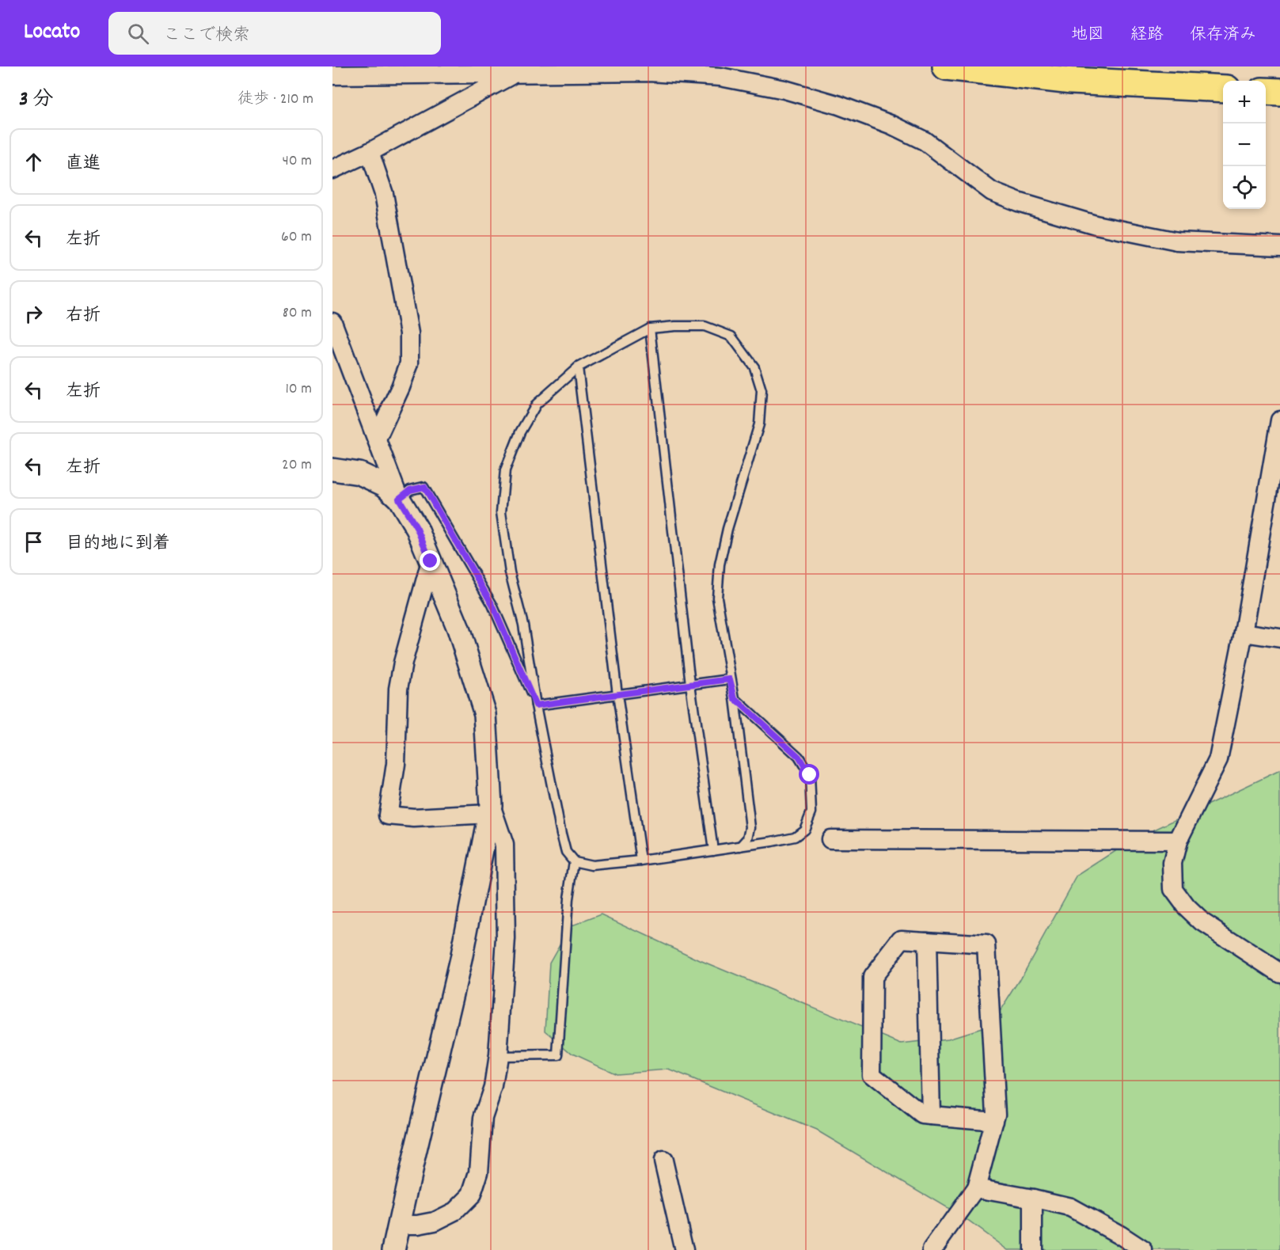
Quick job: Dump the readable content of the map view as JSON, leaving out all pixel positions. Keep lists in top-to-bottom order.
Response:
{
  "page": {
    "header": "Locato",
    "search": "ここで検索",
    "nav": ["地図", "経路", "保存済み"],
    "heading": ["3 分", "徒歩 · 210 m"],
    "map_buttons": ["+", "−"],
    "list": [
      ["直進", "40 m"],
      ["左折", "60 m"],
      ["右折", "80 m"],
      ["左折", "10 m"],
      ["左折", "20 m"],
      "目的地に到着"
    ]
  }
}
